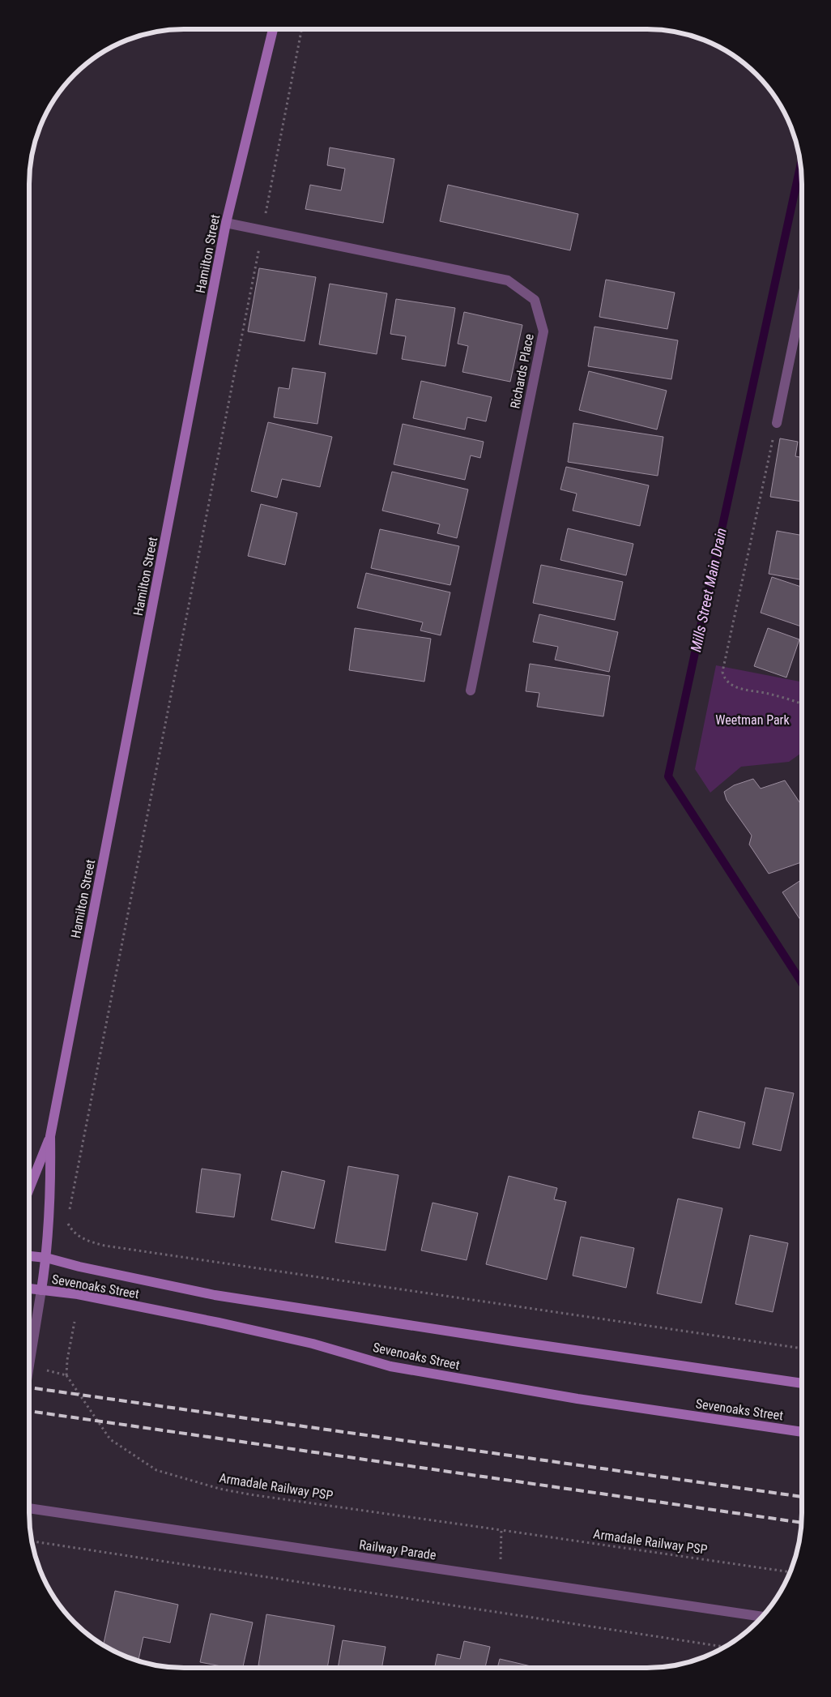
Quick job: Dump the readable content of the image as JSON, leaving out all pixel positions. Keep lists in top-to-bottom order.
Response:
{
  "streets": {
    "main road": ["Hamilton Street", "Sevenoaks Street"],
    "street": ["Richards Place", "Railway Parade"],
    "path": ["Armadale Railway PSP"]
  },
  "crossings": [
    ["Hamilton Street", "Richards Place"],
    ["Hamilton Street", "Sevenoaks Street"]
  ],
  "water": ["Mills Street Main Drain"],
  "parks": ["Weetman Park"]
}
